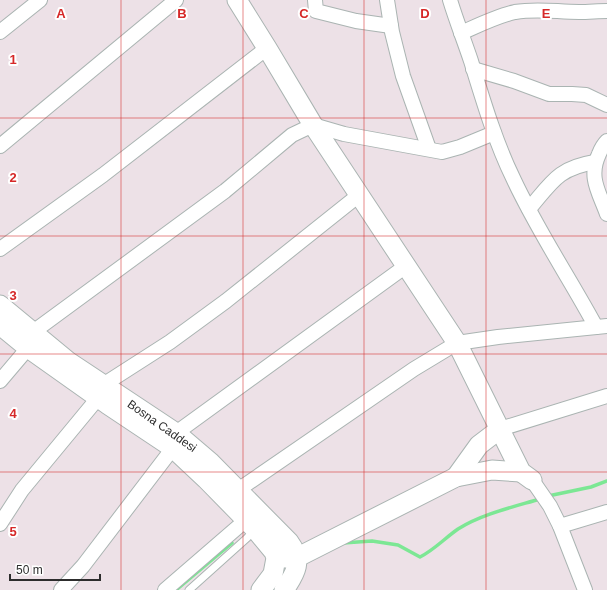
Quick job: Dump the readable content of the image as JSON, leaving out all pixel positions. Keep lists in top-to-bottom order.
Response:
{
  "streets": {
    "main road": ["Bosna Caddesi"]
  },
  "scale_bar": "50 m",
  "grid": {
    "columns": [
      "A",
      "B",
      "C",
      "D",
      "E"
    ],
    "rows": [
      "1",
      "2",
      "3",
      "4",
      "5"
    ]
  }
}
